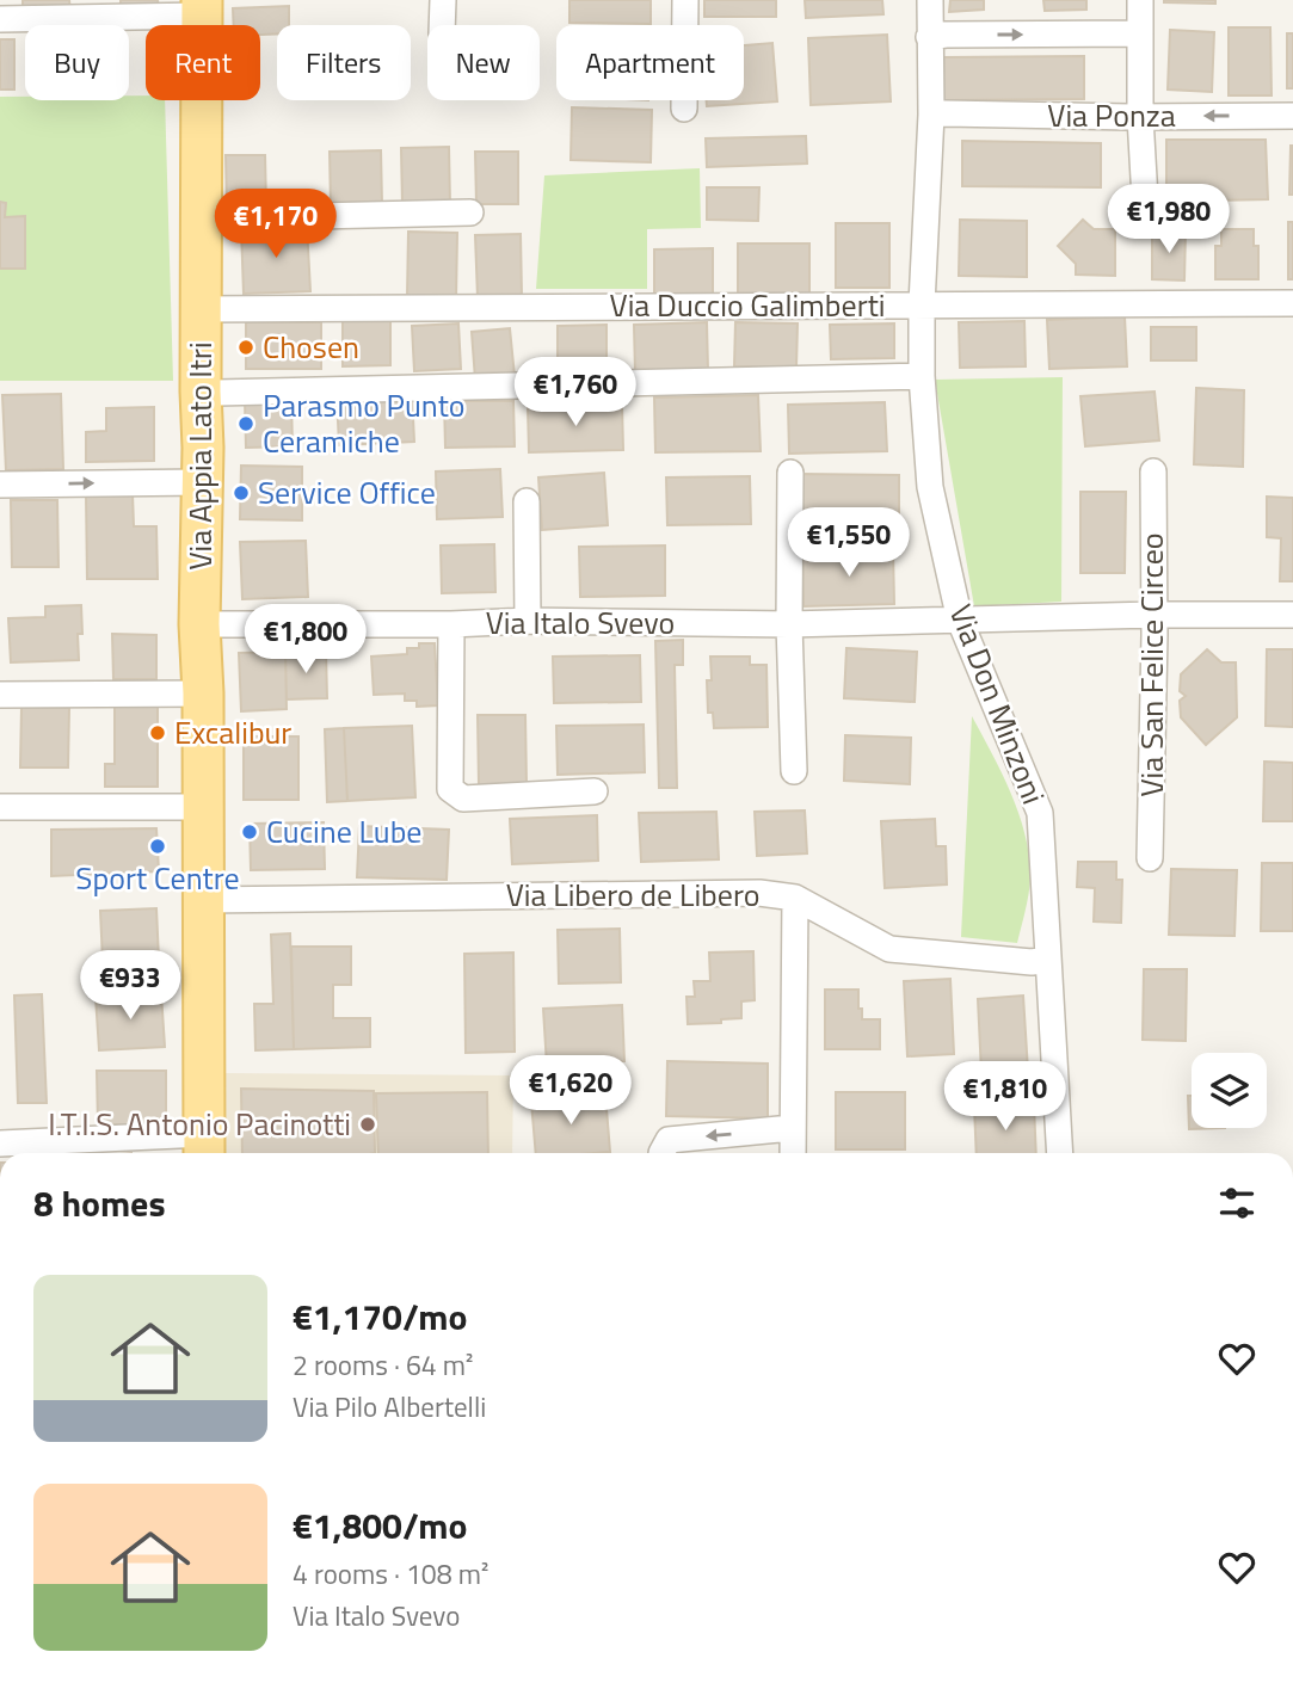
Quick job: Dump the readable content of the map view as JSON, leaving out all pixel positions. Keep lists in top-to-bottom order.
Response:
{
  "streets": {
    "main road": ["Via Appia Lato Itri"],
    "street": [
      "Via Ponza",
      "Via Duccio Galimberti",
      "Via Italo Svevo",
      "Via San Felice Circeo",
      "Via Don Minzoni",
      "Via Libero de Libero"
    ]
  },
  "crossings": [
    ["Via Ponza", "Via Don Minzoni"],
    ["Via Duccio Galimberti", "Via Appia Lato Itri"],
    ["Via Duccio Galimberti", "Via Don Minzoni"],
    ["Via Appia Lato Itri", "Via Italo Svevo"],
    ["Via Appia Lato Itri", "Via Libero de Libero"],
    ["Via Italo Svevo", "Via San Felice Circeo"],
    ["Via Italo Svevo", "Via Don Minzoni"],
    ["Via Don Minzoni", "Via Libero de Libero"]
  ],
  "one_way": ["Via Ponza"],
  "places": [
    "Chosen",
    "Parasmo Punto Ceramiche",
    "Service Office",
    "Excalibur",
    "Cucine Lube",
    "Sport Centre",
    "I.T.I.S. Antonio Pacinotti"
  ],
  "page": {
    "chip": [
      "Buy",
      "Rent",
      "Filters",
      "New",
      "Apartment"
    ],
    "price": [
      "€1,980",
      "€1,170",
      "€1,760",
      "€1,550",
      "€1,800",
      "€933",
      "€1,620",
      "€1,810"
    ],
    "heading": "8 homes",
    "list": [
      {
        "name": "€1,170/mo",
        "note": "2 rooms · 64 m² · Via Pilo Albertelli"
      },
      {
        "name": "€1,800/mo",
        "note": "4 rooms · 108 m² · Via Italo Svevo"
      }
    ]
  }
}
